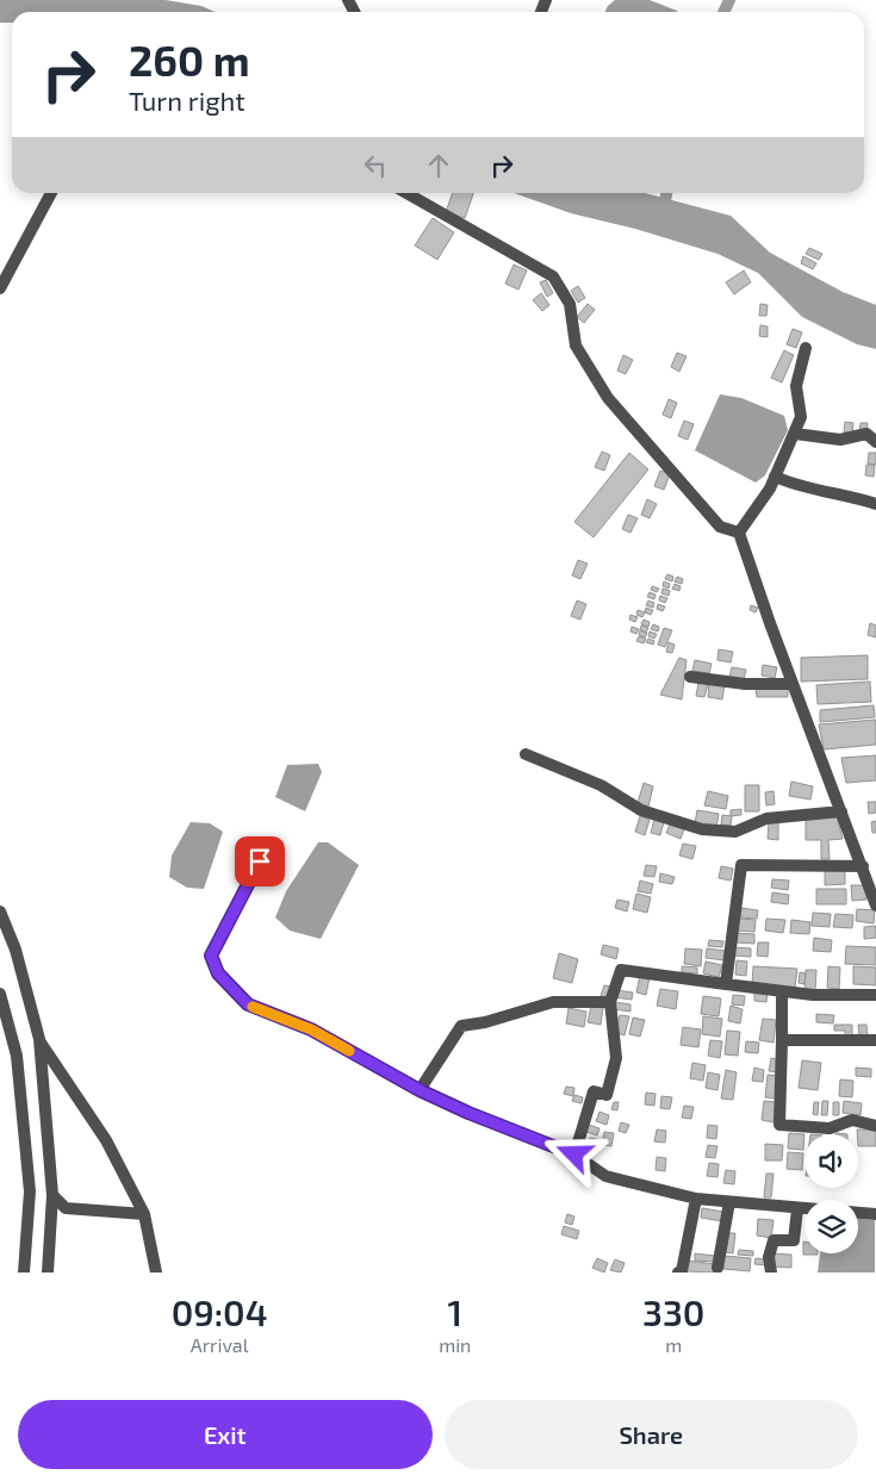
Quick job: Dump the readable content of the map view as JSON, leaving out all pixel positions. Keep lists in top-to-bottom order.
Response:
{
  "page": {
    "turn": ["260 m", "Turn right"],
    "eta": [
      "09:04",
      "Arrival",
      "1",
      "min",
      "330",
      "m"
    ],
    "buttons": ["Exit", "Share"]
  }
}
